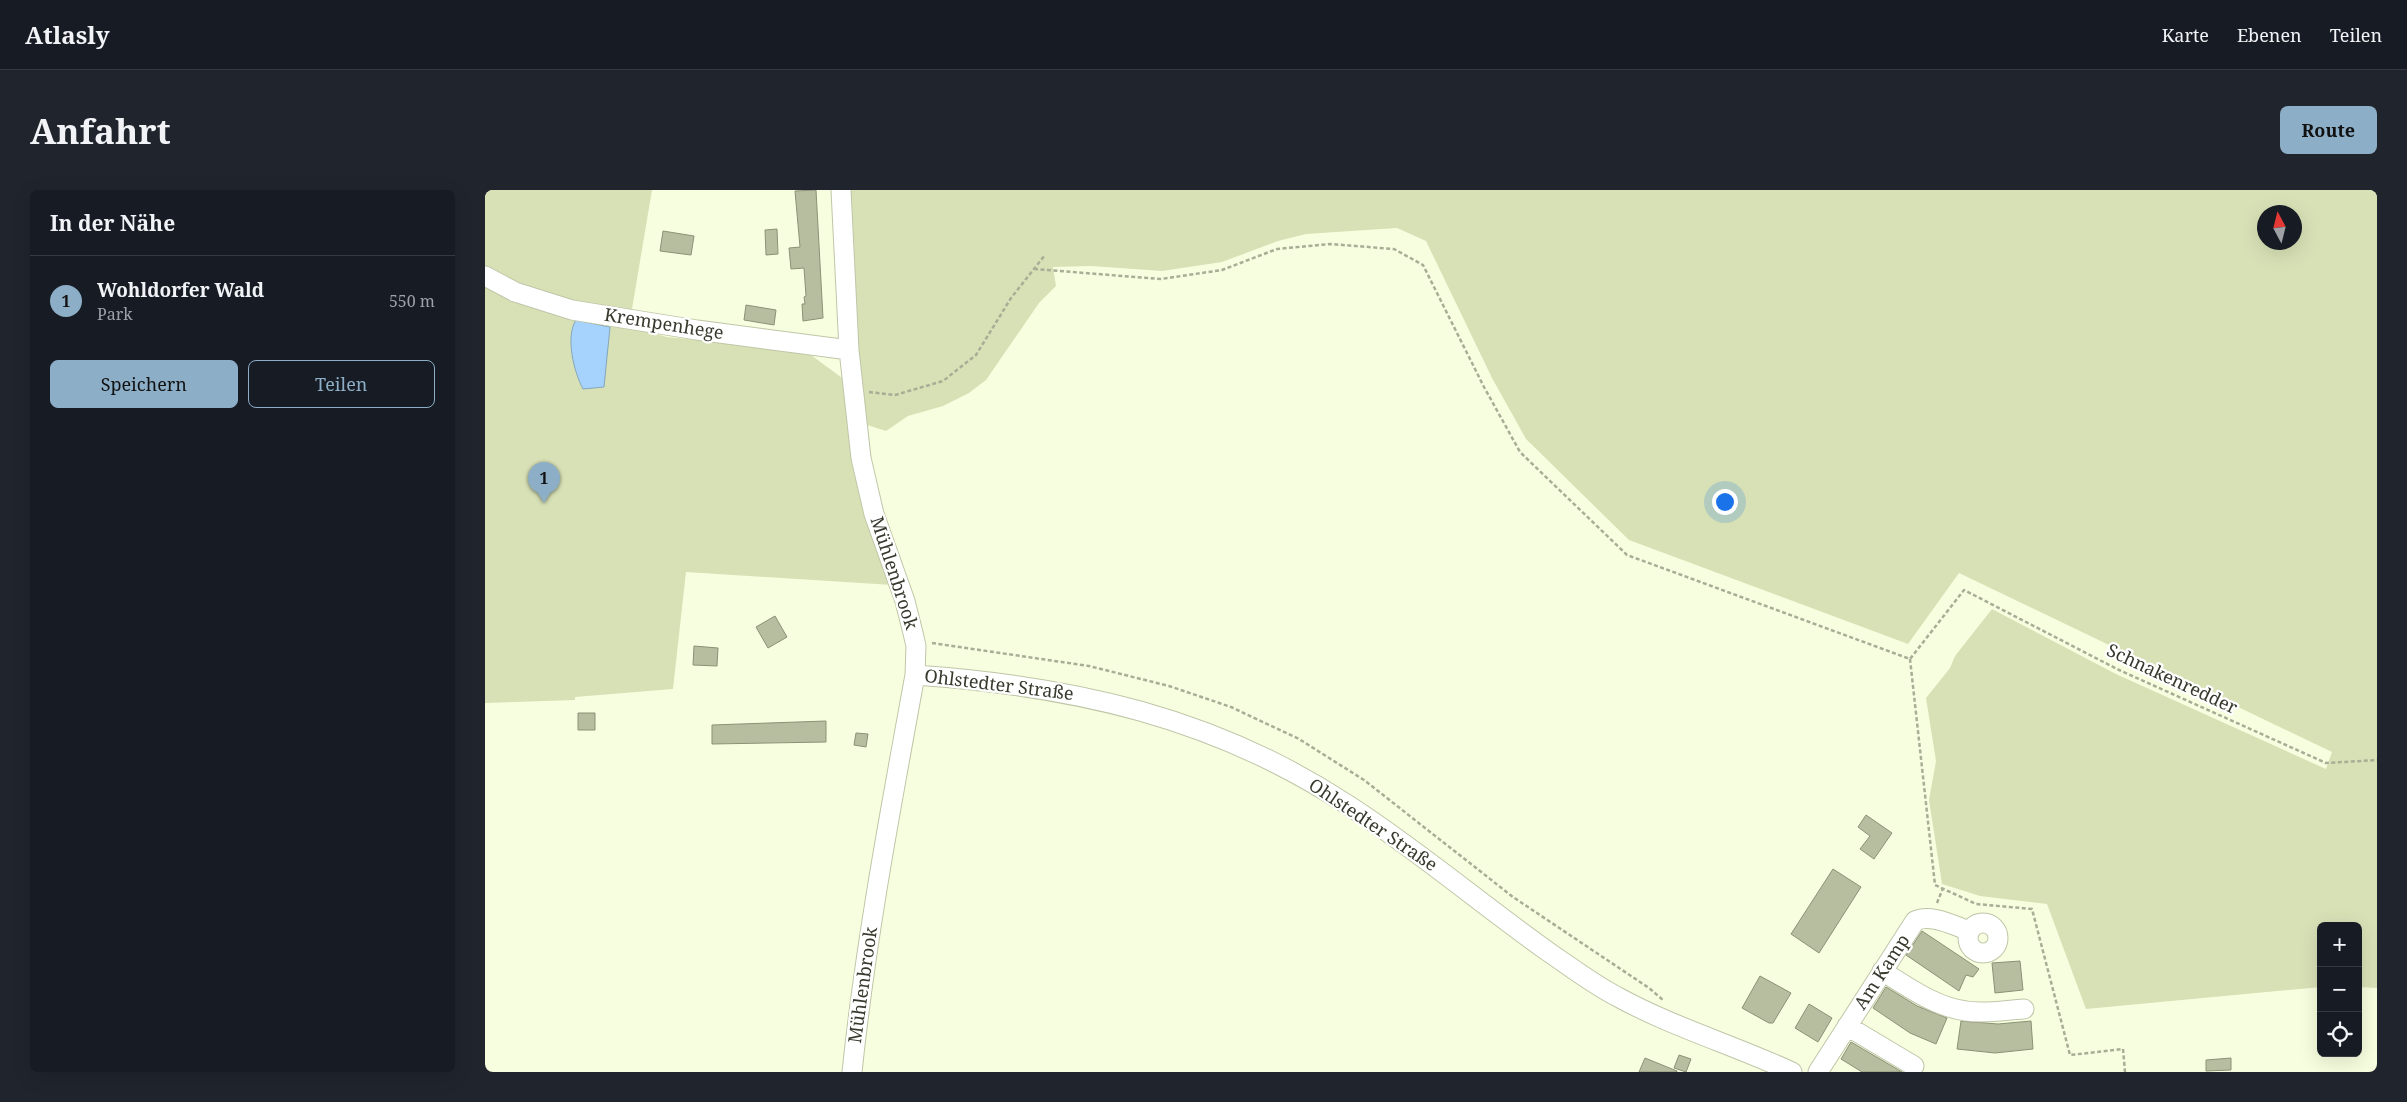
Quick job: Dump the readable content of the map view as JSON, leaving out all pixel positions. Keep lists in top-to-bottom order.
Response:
{
  "streets": {
    "street": [
      "Krempenhege",
      "Mühlenbrook",
      "Ohlstedter Straße",
      "Am Kamp"
    ],
    "path": ["Schnakenredder"]
  },
  "crossings": [
    ["Krempenhege", "Mühlenbrook"],
    ["Mühlenbrook", "Ohlstedter Straße"]
  ],
  "north": "top",
  "page": {
    "header": "Atlasly",
    "nav": ["Karte", "Ebenen", "Teilen"],
    "buttons": [
      "Route",
      ["Speichern", "Teilen"]
    ],
    "title": "Anfahrt",
    "heading": "In der Nähe",
    "list": [
      {
        "mark": "1",
        "name": "Wohldorfer Wald",
        "note": "Park",
        "value": "550 m"
      }
    ],
    "pins": "1",
    "map_buttons": ["+", "−"]
  }
}
